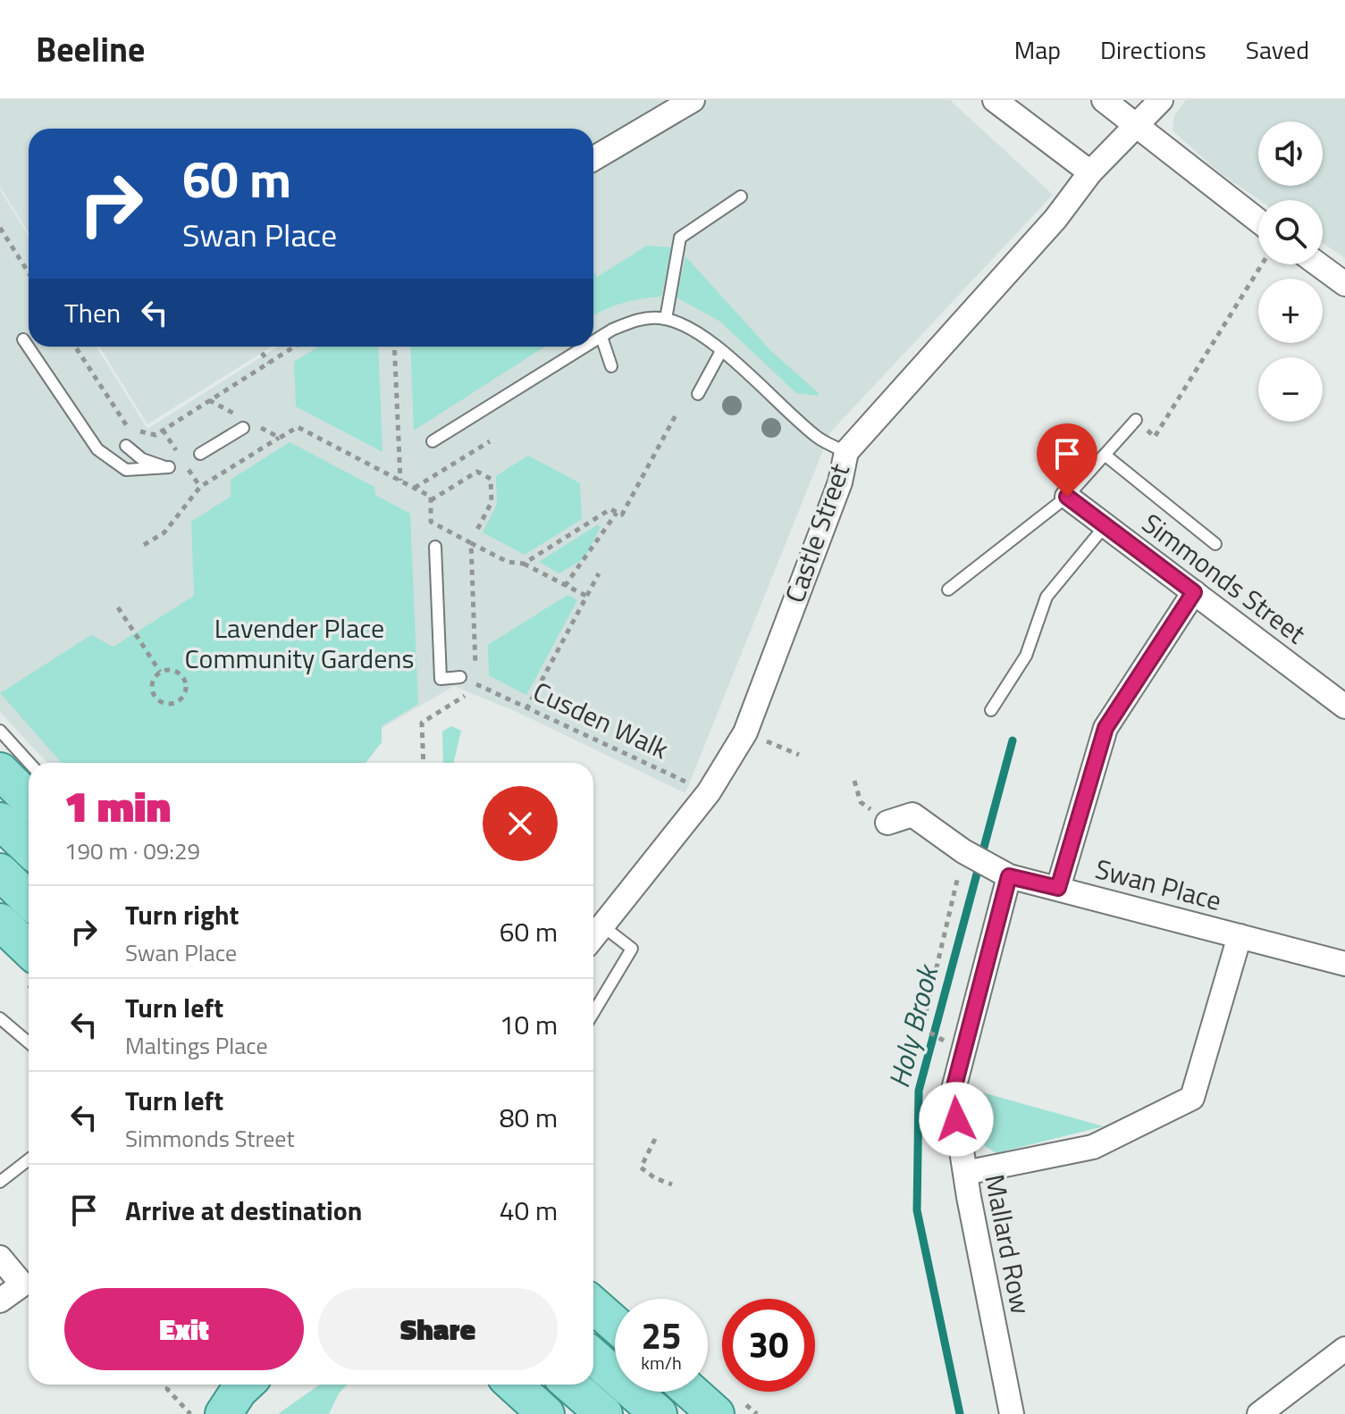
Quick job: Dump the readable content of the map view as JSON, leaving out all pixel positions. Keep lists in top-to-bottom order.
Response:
{
  "streets": {
    "street": [
      "Castle Street",
      "Simmonds Street",
      "Swan Place",
      "Mallard Row"
    ],
    "path": ["Cusden Walk"]
  },
  "crossings": [
    ["Castle Street", "Cusden Walk"],
    ["Swan Place", "Mallard Row"]
  ],
  "water": ["Holy Brook"],
  "parks": ["Lavender Place Community Gardens"],
  "page": {
    "header": "Beeline",
    "nav": ["Map", "Directions", "Saved"],
    "map_buttons": ["+", "−"],
    "turn": ["60 m", "Swan Place"],
    "then": "Then",
    "heading": ["1 min", "190 m · 09:29"],
    "list": [
      {
        "name": "Turn right",
        "note": "Swan Place",
        "value": "60 m"
      },
      {
        "name": "Turn left",
        "note": "Maltings Place",
        "value": "10 m"
      },
      {
        "name": "Turn left",
        "note": "Simmonds Street",
        "value": "80 m"
      },
      {
        "name": "Arrive at destination",
        "value": "40 m"
      }
    ],
    "buttons": ["Exit", "Share"],
    "speed": "25 km/h",
    "limit": "30"
  }
}
